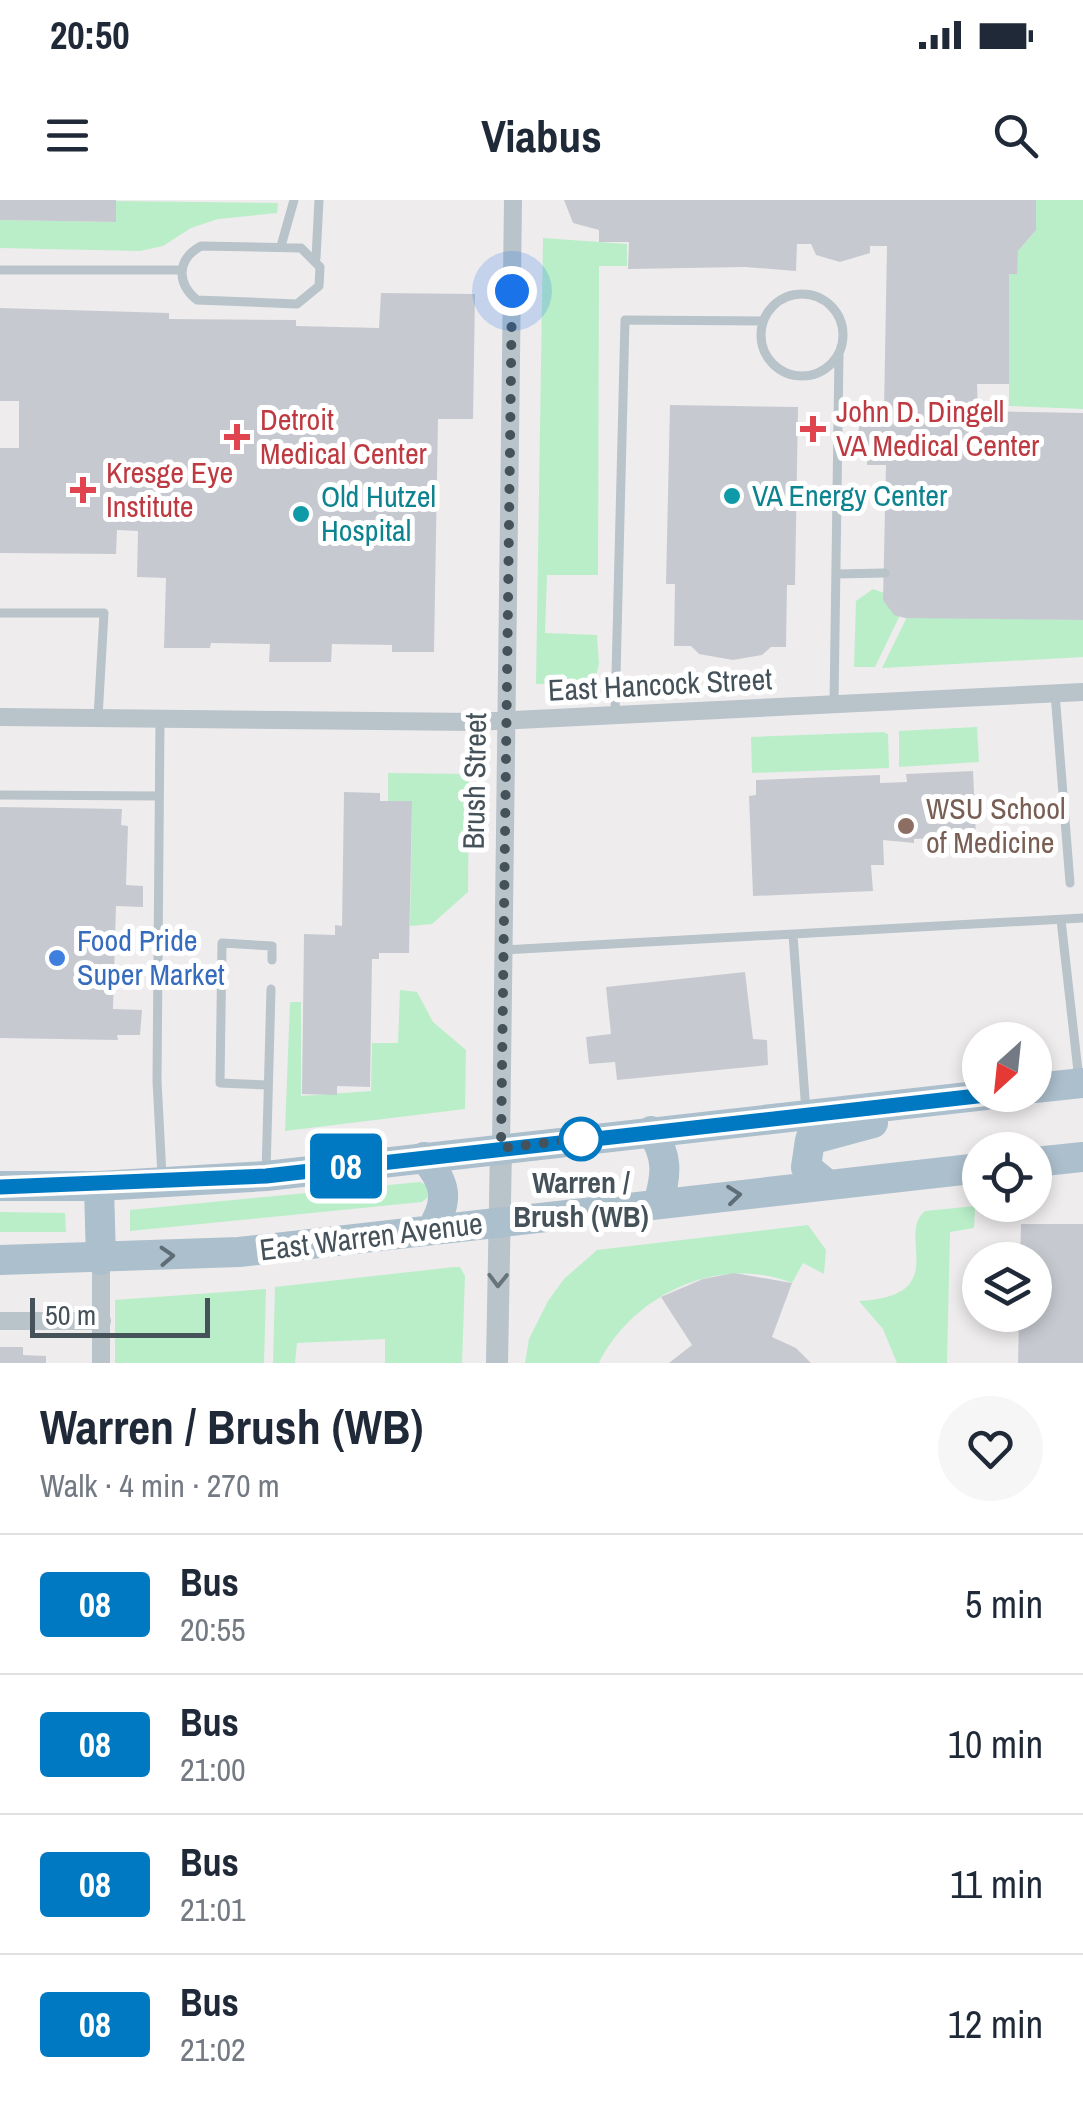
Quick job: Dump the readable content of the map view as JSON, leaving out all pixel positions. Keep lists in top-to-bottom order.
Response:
{
  "streets": {
    "main road": ["East Warren Avenue"],
    "street": ["East Hancock Street", "Brush Street"]
  },
  "crossings": [
    ["East Hancock Street", "Brush Street"],
    ["Brush Street", "East Warren Avenue"]
  ],
  "places": {
    "health": ["John D. Dingell VA Medical Center", "Detroit Medical Center", "Kresge Eye Institute"],
    "other": [
      "VA Energy Center",
      "Old Hutzel Hospital",
      "WSU School of Medicine",
      "Food Pride Super Market",
      "Warren / Brush (WB)"
    ]
  },
  "lines": ["bus line 08"],
  "scale_bar": "50 m",
  "north": "bottom left",
  "page": {
    "status": "20:50",
    "header": "Viabus",
    "on_map": "08",
    "scale": "50 m",
    "heading": ["Warren / Brush (WB)", "Walk · 4 min · 270 m"],
    "list": [
      {
        "mark": "08",
        "name": "Bus",
        "note": "20:55",
        "value": "5 min"
      },
      {
        "mark": "08",
        "name": "Bus",
        "note": "21:00",
        "value": "10 min"
      },
      {
        "mark": "08",
        "name": "Bus",
        "note": "21:01",
        "value": "11 min"
      },
      {
        "mark": "08",
        "name": "Bus",
        "note": "21:02",
        "value": "12 min"
      }
    ]
  }
}
